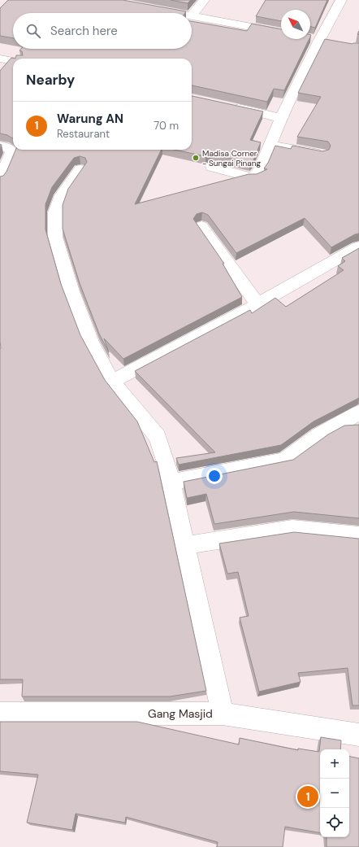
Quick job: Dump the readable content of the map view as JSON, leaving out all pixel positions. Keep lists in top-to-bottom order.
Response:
{
  "streets": {
    "street": ["Gang Masjid"]
  },
  "places": ["Madisa Corner - Sungai Pinang"],
  "north": "top left",
  "page": {
    "search": "Search here",
    "heading": "Nearby",
    "list": [
      {
        "mark": "1",
        "name": "Warung AN",
        "note": "Restaurant",
        "value": "70 m"
      }
    ],
    "map_buttons": ["+", "−"],
    "pins": "1"
  }
}
